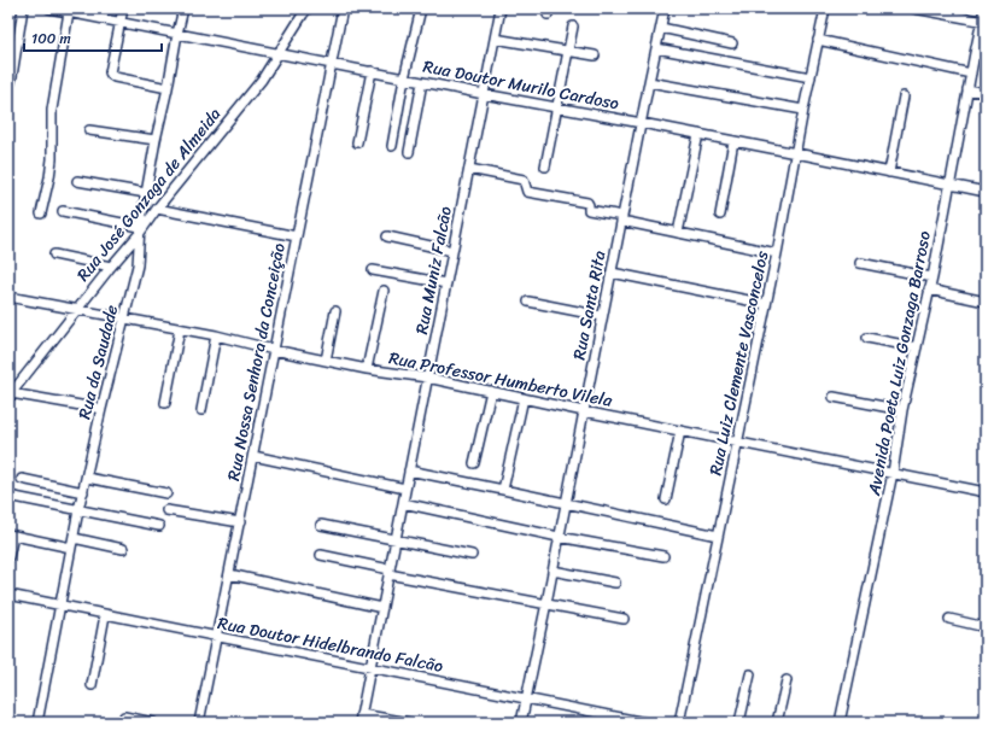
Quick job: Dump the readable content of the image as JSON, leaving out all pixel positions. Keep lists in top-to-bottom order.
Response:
{
  "streets": {
    "street": [
      "Rua Doutor Murilo Cardoso",
      "Rua José Gonzaga de Almeida",
      "Rua Muniz Falcão",
      "Rua Santa Rita",
      "Rua da Saudade",
      "Rua Nossa Senhora da Conceição",
      "Rua Luiz Clemente Vasconcelos",
      "Avenida Poeta Luiz Gonzaga Barroso",
      "Rua Professor Humberto Vilela",
      "Rua Doutor Hidelbrando Falcão"
    ]
  },
  "crossings": [
    ["Rua Doutor Murilo Cardoso", "Rua José Gonzaga de Almeida"],
    ["Rua Doutor Murilo Cardoso", "Rua Muniz Falcão"],
    ["Rua Doutor Murilo Cardoso", "Rua Santa Rita"],
    ["Rua Doutor Murilo Cardoso", "Rua da Saudade"],
    ["Rua Doutor Murilo Cardoso", "Rua Nossa Senhora da Conceição"],
    ["Rua Doutor Murilo Cardoso", "Rua Luiz Clemente Vasconcelos"],
    ["Rua Doutor Murilo Cardoso", "Avenida Poeta Luiz Gonzaga Barroso"],
    ["Rua José Gonzaga de Almeida", "Rua da Saudade"],
    ["Rua José Gonzaga de Almeida", "Rua Professor Humberto Vilela"],
    ["Rua Muniz Falcão", "Rua Professor Humberto Vilela"],
    ["Rua Muniz Falcão", "Rua Doutor Hidelbrando Falcão"],
    ["Rua Santa Rita", "Rua Professor Humberto Vilela"],
    ["Rua Santa Rita", "Rua Doutor Hidelbrando Falcão"],
    ["Rua da Saudade", "Rua Professor Humberto Vilela"],
    ["Rua da Saudade", "Rua Doutor Hidelbrando Falcão"],
    ["Rua Nossa Senhora da Conceição", "Rua Professor Humberto Vilela"],
    ["Rua Nossa Senhora da Conceição", "Rua Doutor Hidelbrando Falcão"],
    ["Rua Luiz Clemente Vasconcelos", "Rua Professor Humberto Vilela"],
    ["Avenida Poeta Luiz Gonzaga Barroso", "Rua Professor Humberto Vilela"]
  ],
  "scale_bar": "100 m"
}
